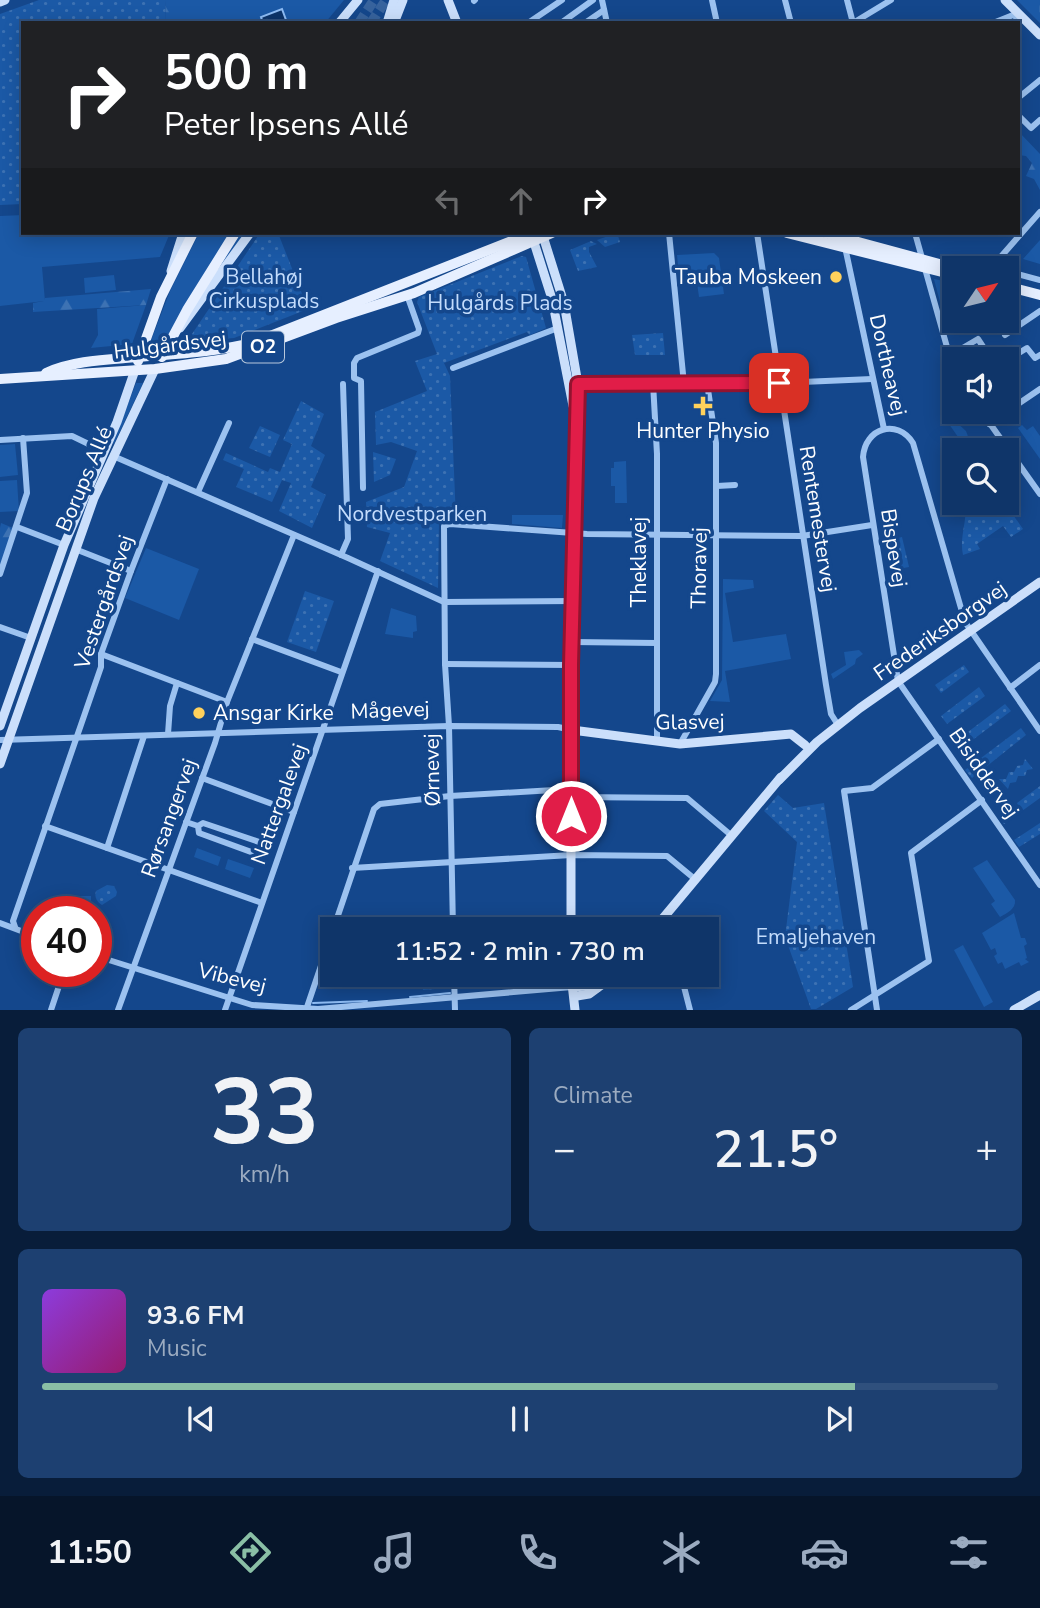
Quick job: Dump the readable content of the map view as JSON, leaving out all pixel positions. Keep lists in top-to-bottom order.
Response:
{
  "streets": {
    "main road": ["Hulgårdsvej", "O2", "Borups Allé"],
    "street": [
      "Dortheavej",
      "Rentemestervej",
      "Bispevej",
      "Theklavej",
      "Thoravej",
      "Vestergårdsvej",
      "Frederiksborgvej",
      "Mågevej",
      "Glasvej",
      "Ørnevej",
      "Bisiddervej",
      "Nattergalevej",
      "Rørsangervej",
      "Vibevej"
    ]
  },
  "crossings": [
    ["Hulgårdsvej", "Borups Allé"],
    ["Dortheavej", "Bispevej"],
    ["Dortheavej", "Frederiksborgvej"],
    ["Borups Allé", "Mågevej"],
    ["Rentemestervej", "Frederiksborgvej"],
    ["Bispevej", "Frederiksborgvej"],
    ["Bispevej", "Bisiddervej"],
    ["Theklavej", "Glasvej"],
    ["Thoravej", "Glasvej"],
    ["Vestergårdsvej", "Mågevej"],
    ["Frederiksborgvej", "Glasvej"],
    ["Frederiksborgvej", "Bisiddervej"],
    ["Mågevej", "Glasvej"],
    ["Mågevej", "Ørnevej"],
    ["Mågevej", "Nattergalevej"],
    ["Mågevej", "Rørsangervej"],
    ["Nattergalevej", "Vibevej"],
    ["Rørsangervej", "Vibevej"]
  ],
  "parks": [
    "Bellahøj Cirkusplads",
    "Hulgårds Plads",
    "Nordvestparken",
    "Emaljehaven"
  ],
  "places": {
    "other": ["Tauba Moskeen", "Ansgar Kirke"],
    "health": ["Hunter Physio"]
  },
  "north": "top right",
  "page": {
    "turn": ["500 m", "Peter Ipsens Allé"],
    "limit": "40",
    "trip": "11:52 · 2 min · 730 m",
    "tile": [
      ["33", "km/h"],
      "Climate"
    ],
    "heat": ["−", "21.5°", "+"],
    "song": ["93.6 FM", "Music"],
    "tabs": "11:50"
  }
}
